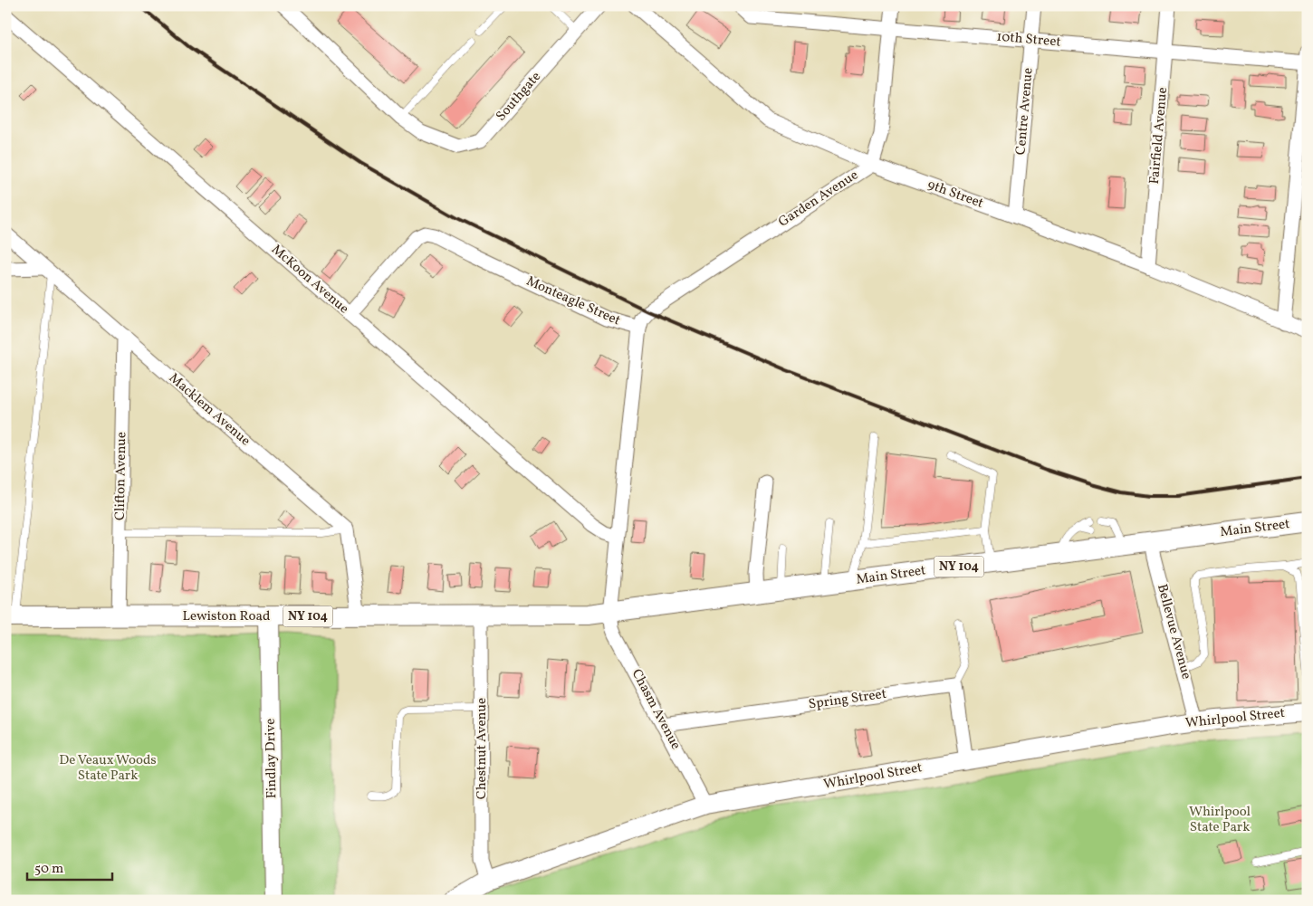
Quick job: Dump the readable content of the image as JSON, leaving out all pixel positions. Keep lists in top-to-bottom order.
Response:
{
  "streets": {
    "main road": ["Main Street", "NY 104", "Lewiston Road"],
    "street": [
      "10th Street",
      "Southgate",
      "Centre Avenue",
      "Fairfield Avenue",
      "9th Street",
      "Garden Avenue",
      "McKoon Avenue",
      "Monteagle Street",
      "Macklem Avenue",
      "Clifton Avenue",
      "Bellevue Avenue",
      "Spring Street",
      "Chasm Avenue",
      "Whirlpool Street",
      "Chestnut Avenue",
      "Findlay Drive"
    ]
  },
  "crossings": [
    ["10th Street", "Centre Avenue"],
    ["10th Street", "Fairfield Avenue"],
    ["10th Street", "Garden Avenue"],
    ["Centre Avenue", "9th Street"],
    ["Fairfield Avenue", "9th Street"],
    ["9th Street", "Garden Avenue"],
    ["Garden Avenue", "Monteagle Street"],
    ["McKoon Avenue", "Monteagle Street"],
    ["Monteagle Street", "Main Street"],
    ["Monteagle Street", "Lewiston Road"],
    ["Monteagle Street", "Chasm Avenue"],
    ["Macklem Avenue", "Clifton Avenue"],
    ["Clifton Avenue", "Lewiston Road"],
    ["Main Street", "Lewiston Road"],
    ["Main Street", "Bellevue Avenue"],
    ["Main Street", "Chasm Avenue"],
    ["Lewiston Road", "Chasm Avenue"],
    ["Lewiston Road", "Chestnut Avenue"],
    ["Lewiston Road", "Findlay Drive"],
    ["Bellevue Avenue", "Whirlpool Street"],
    ["Spring Street", "Chasm Avenue"],
    ["Chasm Avenue", "Whirlpool Street"],
    ["Whirlpool Street", "Chestnut Avenue"]
  ],
  "parks": ["De Veaux Woods State Park", "Whirlpool State Park"],
  "scale_bar": "50 m"
}
